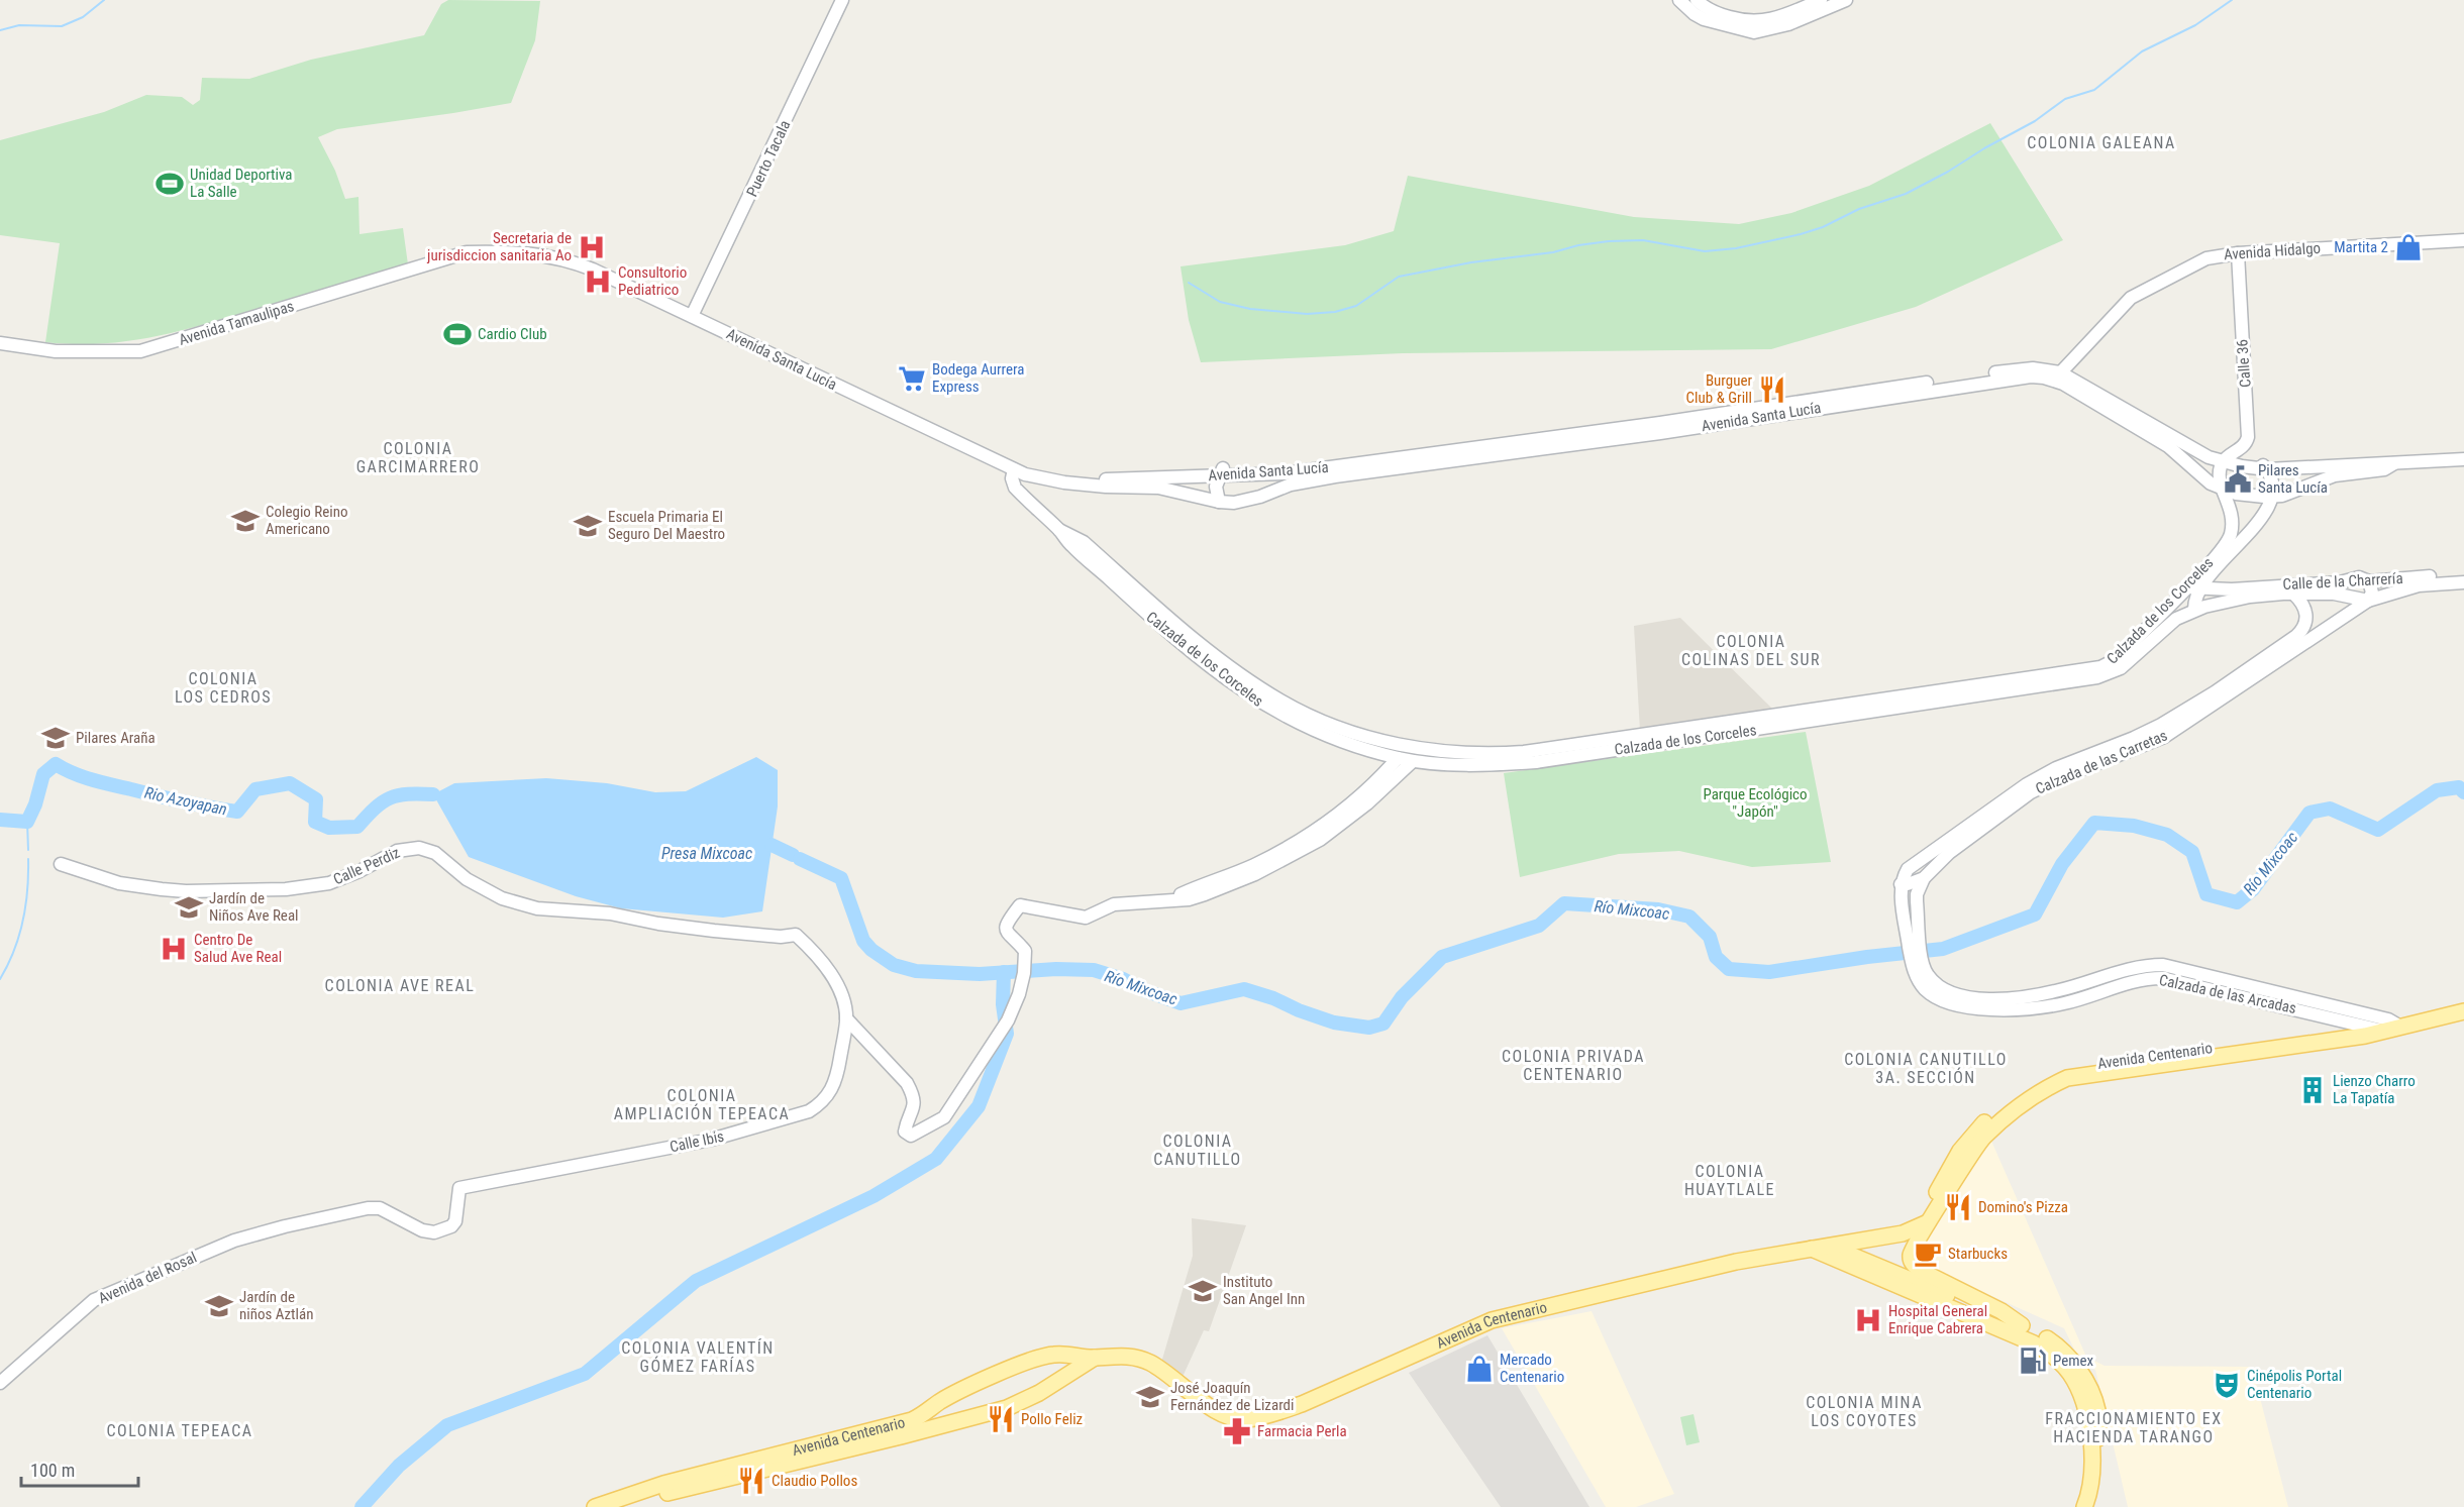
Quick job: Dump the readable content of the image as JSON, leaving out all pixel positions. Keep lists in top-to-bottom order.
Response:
{
  "streets": {
    "main road": ["Avenida Centenario"],
    "street": [
      "Puerto Tacala",
      "Avenida Hidalgo",
      "Avenida Tamaulipas",
      "Avenida Santa Lucía",
      "Calle 36",
      "Calle de la Charrería",
      "Calzada de los Corceles",
      "Calzada de las Carretas",
      "Calle Perdiz",
      "Calzada de las Arcadas",
      "Calle Ibis",
      "Avenida del Rosal"
    ]
  },
  "crossings": [
    ["Puerto Tacala", "Avenida Santa Lucía"],
    ["Avenida Hidalgo", "Avenida Santa Lucía"],
    ["Avenida Hidalgo", "Calle 36"],
    ["Avenida Tamaulipas", "Avenida Santa Lucía"],
    ["Avenida Santa Lucía", "Calle 36"],
    ["Avenida Santa Lucía", "Calzada de los Corceles"],
    ["Calle de la Charrería", "Calzada de los Corceles"],
    ["Calle de la Charrería", "Calzada de las Carretas"],
    ["Calzada de las Carretas", "Calzada de las Arcadas"],
    ["Calle Perdiz", "Calle Ibis"],
    ["Calzada de las Arcadas", "Avenida Centenario"],
    ["Calle Ibis", "Avenida del Rosal"]
  ],
  "districts": [
    "COLONIA GALEANA",
    "COLONIA GARCIMARRERO",
    "COLONIA COLINAS DEL SUR",
    "COLONIA LOS CEDROS",
    "COLONIA AVE REAL",
    "COLONIA PRIVADA CENTENARIO",
    "COLONIA CANUTILLO 3A. SECCIÓN",
    "COLONIA AMPLIACIÓN TEPEACA",
    "COLONIA CANUTILLO",
    "COLONIA HUAYTLALE",
    "COLONIA VALENTÍN GÓMEZ FARÍAS",
    "COLONIA MINA LOS COYOTES",
    "FRACCIONAMIENTO EX HACIENDA TARANGO",
    "COLONIA TEPEACA"
  ],
  "water": ["Rio Azoyapan", "Presa Mixcoac", "Río Mixcoac"],
  "parks": ["Parque Ecológico \"Japón\""],
  "places": {
    "sports": ["Unidad Deportiva La Salle", "Cardio Club"],
    "hospital": [
      "Secretaria de jurisdiccion sanitaria Ao",
      "Consultorio Pediatrico",
      "Centro De Salud Ave Real",
      "Hospital General Enrique Cabrera"
    ],
    "shop": ["Martita 2", "Mercado Centenario"],
    "supermarket": ["Bodega Aurrera Express"],
    "restaurant": [
      "Burguer Club & Grill",
      "Domino's Pizza",
      "Pollo Feliz",
      "Claudio Pollos"
    ],
    "public building": ["Pilares Santa Lucía"],
    "school or university": [
      "Colegio Reino Americano",
      "Escuela Primaria El Seguro Del Maestro",
      "Pilares Araña",
      "Jardín de Niños Ave Real",
      "Instituto San Angel Inn",
      "Jardín de niños Aztlán",
      "José Joaquín Fernández de Lizardi"
    ],
    "building": ["Lienzo Charro La Tapatía"],
    "cafe": ["Starbucks"],
    "fuel station": ["Pemex"],
    "theatre": ["Cinépolis Portal Centenario"],
    "pharmacy": ["Farmacia Perla"]
  },
  "scale_bar": "100 m"
}
